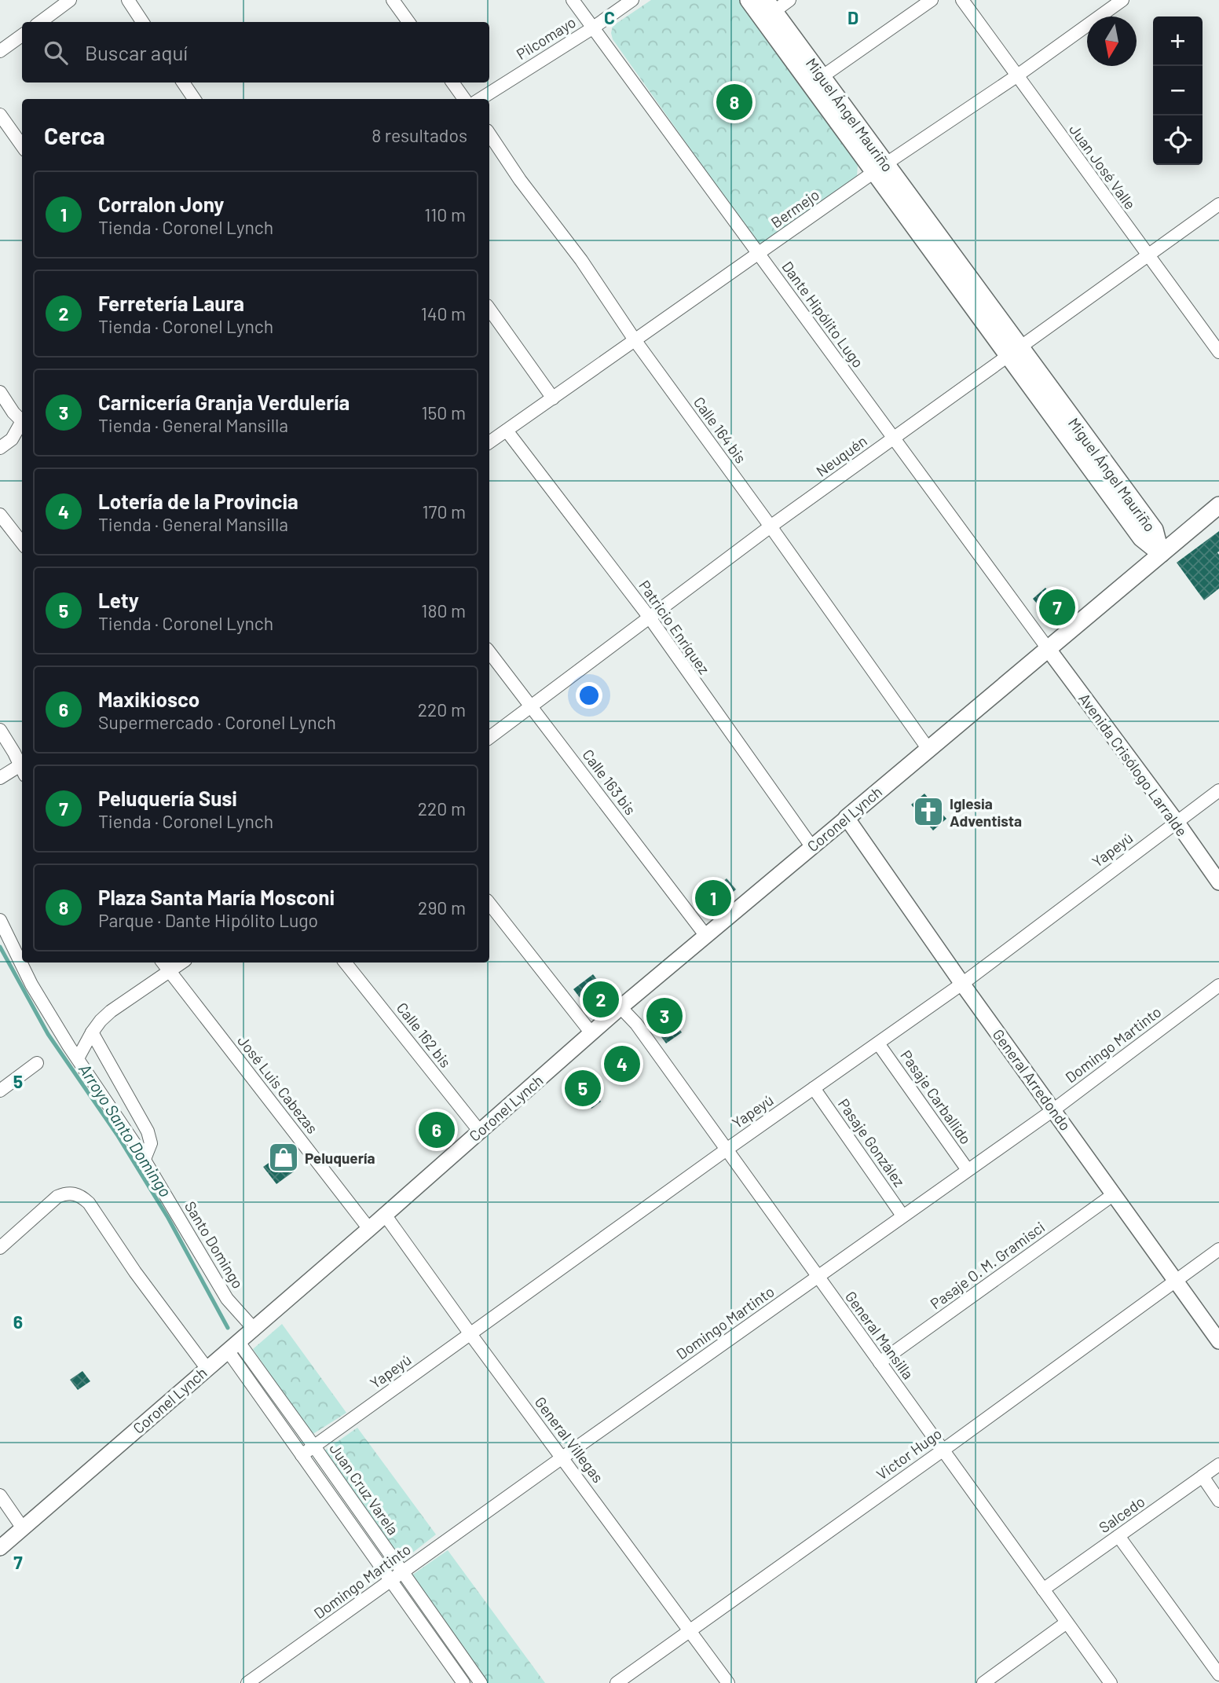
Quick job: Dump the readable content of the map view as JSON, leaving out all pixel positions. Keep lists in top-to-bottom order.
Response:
{
  "streets": {
    "main road": ["Miguel Ángel Mauriño", "Coronel Lynch"],
    "street": [
      "Pilcomayo",
      "Juan José Valle",
      "Bermejo",
      "Dante Hipólito Lugo",
      "Calle 164 bis",
      "Neuquén",
      "Patricio Enríquez",
      "Avenida Crisólogo Larralde",
      "Calle 163 bis",
      "Yapeyú",
      "Calle 162 bis",
      "Domingo Martinto",
      "General Arredondo",
      "José Luis Cabezas",
      "Pasaje Carballido",
      "Pasaje González",
      "Santo Domingo",
      "Pasaje O. M. Gramisci",
      "General Mansilla",
      "General Villegas",
      "Victor Hugo",
      "Juan Cruz Varela",
      "Salcedo"
    ]
  },
  "crossings": [
    ["Pilcomayo", "Dante Hipólito Lugo"],
    ["Miguel Ángel Mauriño", "Bermejo"],
    ["Miguel Ángel Mauriño", "Neuquén"],
    ["Miguel Ángel Mauriño", "Coronel Lynch"],
    ["Juan José Valle", "Bermejo"],
    ["Juan José Valle", "Neuquén"],
    ["Bermejo", "Dante Hipólito Lugo"],
    ["Bermejo", "Calle 164 bis"],
    ["Bermejo", "Patricio Enríquez"],
    ["Dante Hipólito Lugo", "Neuquén"],
    ["Dante Hipólito Lugo", "Avenida Crisólogo Larralde"],
    ["Dante Hipólito Lugo", "Coronel Lynch"],
    ["Calle 164 bis", "Neuquén"],
    ["Calle 164 bis", "Coronel Lynch"],
    ["Neuquén", "Patricio Enríquez"],
    ["Neuquén", "Calle 163 bis"],
    ["Patricio Enríquez", "Coronel Lynch"],
    ["Avenida Crisólogo Larralde", "Coronel Lynch"],
    ["Avenida Crisólogo Larralde", "Yapeyú"],
    ["Calle 163 bis", "Coronel Lynch"],
    ["Coronel Lynch", "Calle 162 bis"],
    ["Coronel Lynch", "General Arredondo"],
    ["Coronel Lynch", "José Luis Cabezas"],
    ["Coronel Lynch", "Santo Domingo"],
    ["Coronel Lynch", "General Mansilla"],
    ["Coronel Lynch", "General Villegas"],
    ["Coronel Lynch", "Juan Cruz Varela"],
    ["Yapeyú", "General Arredondo"],
    ["Yapeyú", "Pasaje Carballido"],
    ["Yapeyú", "Pasaje González"],
    ["Yapeyú", "General Mansilla"],
    ["Yapeyú", "General Villegas"],
    ["Yapeyú", "Juan Cruz Varela"],
    ["Domingo Martinto", "General Arredondo"],
    ["Domingo Martinto", "Pasaje Carballido"],
    ["Domingo Martinto", "Pasaje González"],
    ["Domingo Martinto", "General Mansilla"],
    ["Domingo Martinto", "General Villegas"],
    ["Domingo Martinto", "Juan Cruz Varela"],
    ["General Arredondo", "Pasaje O. M. Gramisci"],
    ["General Arredondo", "Victor Hugo"],
    ["Pasaje O. M. Gramisci", "General Mansilla"],
    ["General Mansilla", "Victor Hugo"],
    ["General Mansilla", "Salcedo"],
    ["General Villegas", "Victor Hugo"]
  ],
  "water": ["Arroyo Santo Domingo"],
  "places": {
    "church": ["Iglesia Adventista"],
    "shop": ["Peluquería"]
  },
  "north": "bottom",
  "page": {
    "map_buttons": ["+", "−"],
    "search": "Buscar aquí",
    "pins": [
      "8",
      "7",
      "1",
      "2",
      "3",
      "4",
      "5",
      "6"
    ],
    "heading": ["Cerca", "8 resultados"],
    "list": [
      {
        "mark": "1",
        "name": "Corralon Jony",
        "note": "Tienda · Coronel Lynch",
        "value": "110 m"
      },
      {
        "mark": "2",
        "name": "Ferretería Laura",
        "note": "Tienda · Coronel Lynch",
        "value": "140 m"
      },
      {
        "mark": "3",
        "name": "Carnicería Granja Verdulería",
        "note": "Tienda · General Mansilla",
        "value": "150 m"
      },
      {
        "mark": "4",
        "name": "Lotería de la Provincia",
        "note": "Tienda · General Mansilla",
        "value": "170 m"
      },
      {
        "mark": "5",
        "name": "Lety",
        "note": "Tienda · Coronel Lynch",
        "value": "180 m"
      },
      {
        "mark": "6",
        "name": "Maxikiosco",
        "note": "Supermercado · Coronel Lynch",
        "value": "220 m"
      },
      {
        "mark": "7",
        "name": "Peluquería Susi",
        "note": "Tienda · Coronel Lynch",
        "value": "220 m"
      },
      {
        "mark": "8",
        "name": "Plaza Santa María Mosconi",
        "note": "Parque · Dante Hipólito Lugo",
        "value": "290 m"
      }
    ]
  },
  "grid": {
    "columns": ["C", "D"],
    "rows": ["5", "6", "7"]
  }
}
